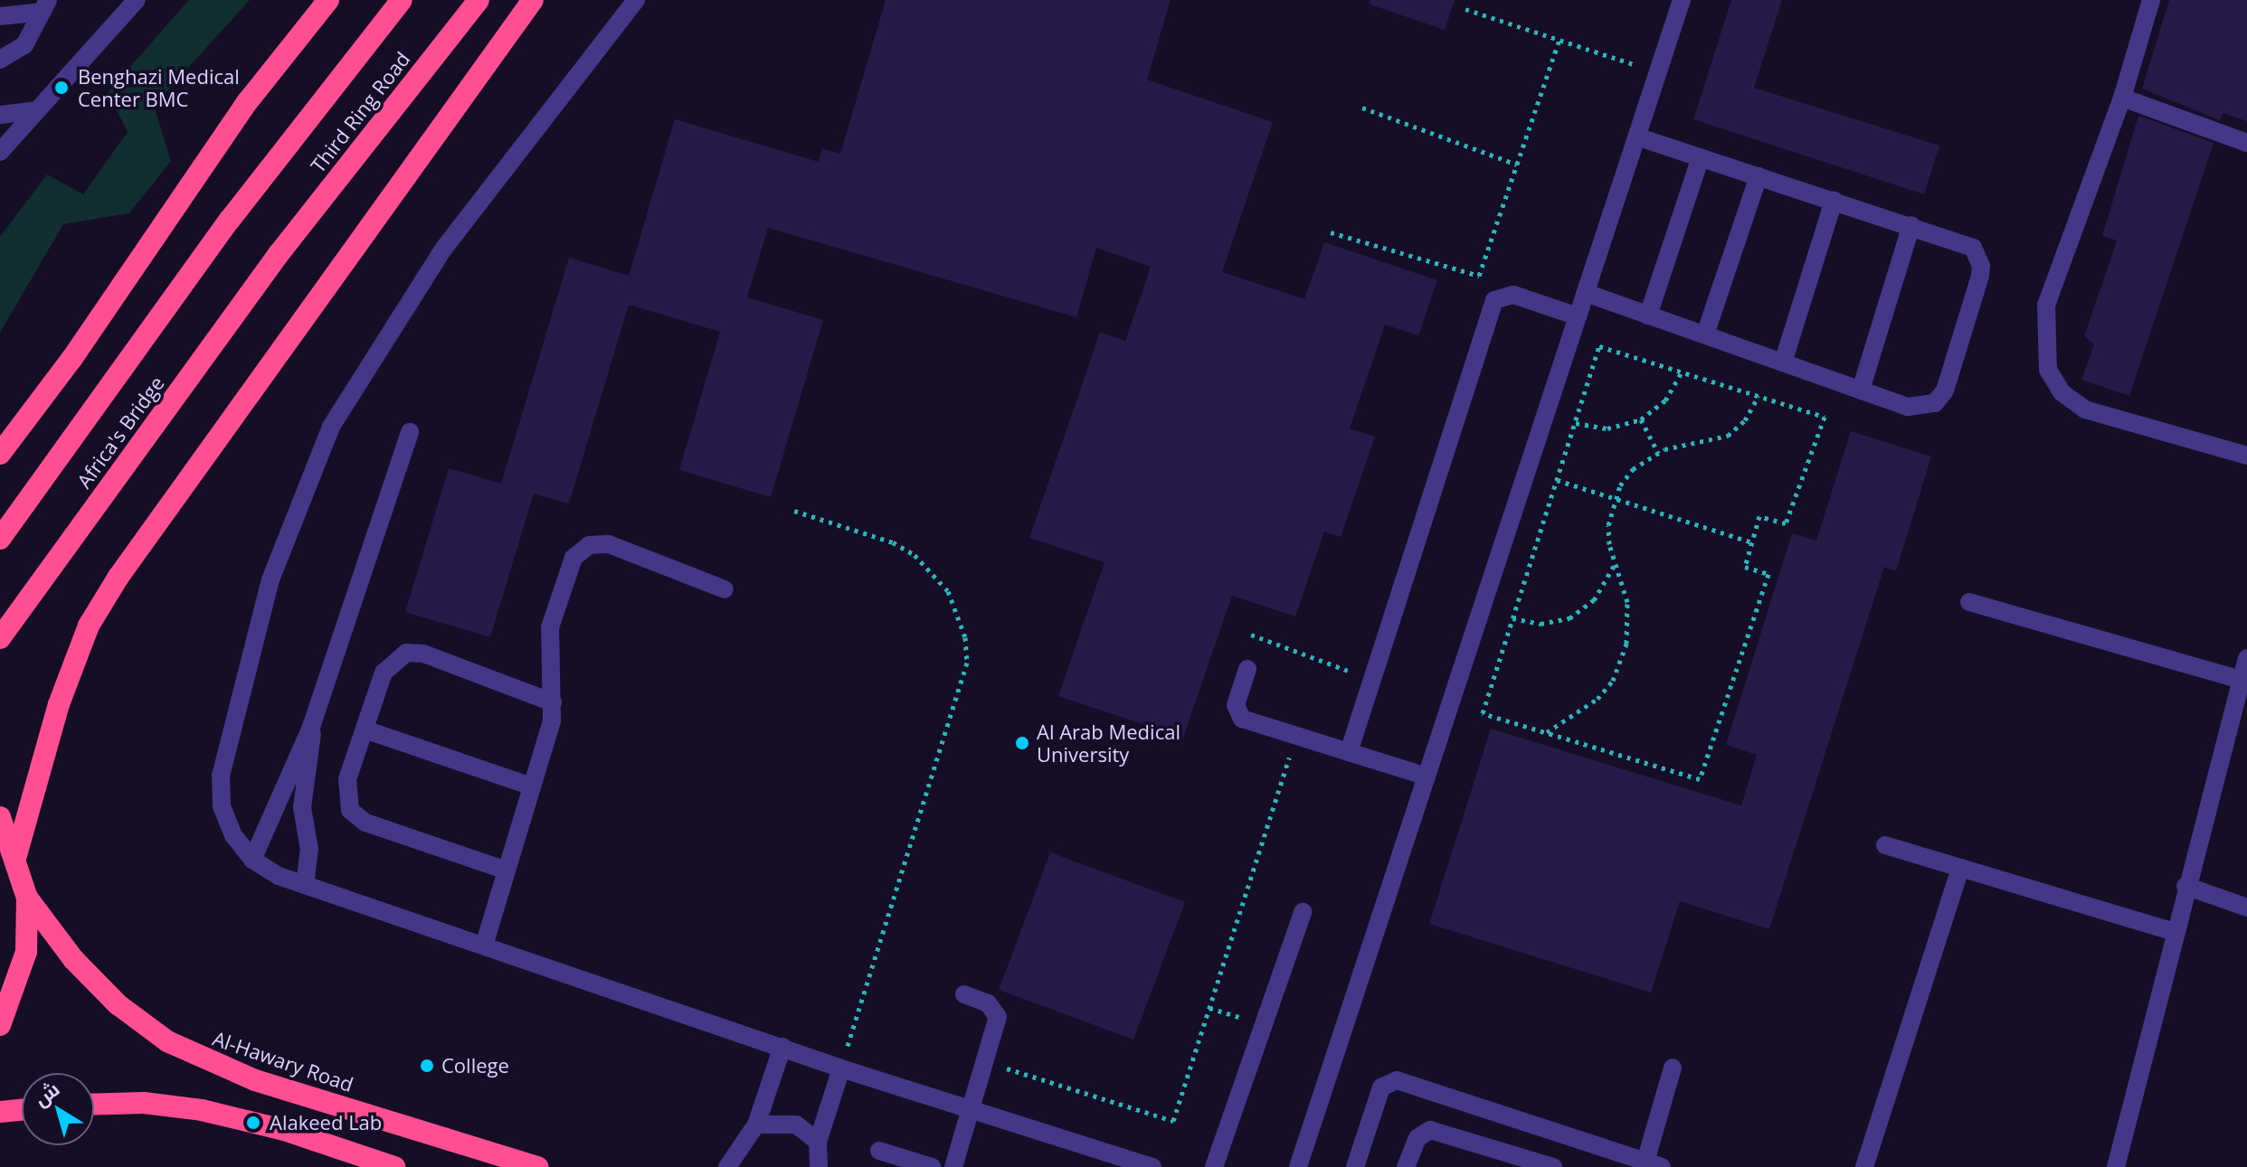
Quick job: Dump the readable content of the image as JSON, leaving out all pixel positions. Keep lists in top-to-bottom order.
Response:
{
  "streets": {
    "highway": ["Third Ring Road", "Africa's Bridge", "Al-Hawary Road"]
  },
  "crossings": [
    ["Third Ring Road", "Africa's Bridge"]
  ],
  "places": [
    "Benghazi Medical Center BMC",
    "Al Arab Medical University",
    "College",
    "Alakeed Lab"
  ],
  "north": "top left"
}
